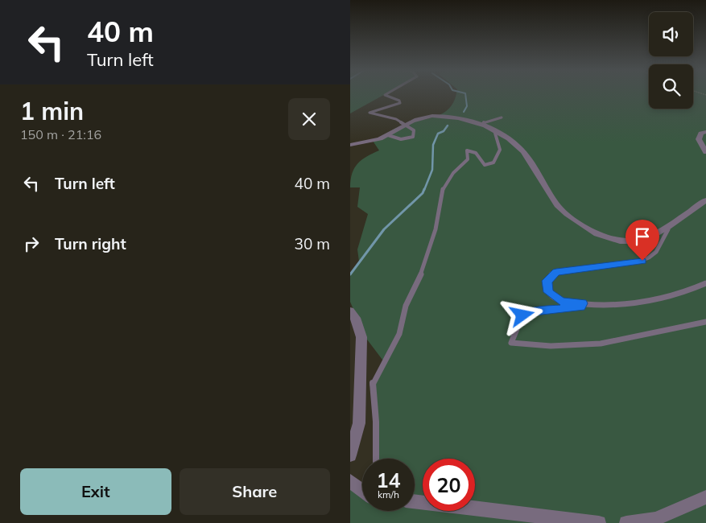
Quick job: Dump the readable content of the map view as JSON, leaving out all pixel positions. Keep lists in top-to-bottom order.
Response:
{
  "page": {
    "turn": ["40 m", "Turn left"],
    "heading": ["1 min", "150 m · 21:16"],
    "list": [
      {
        "name": "Turn left",
        "value": "40 m"
      },
      {
        "name": "Turn right",
        "value": "30 m"
      }
    ],
    "speed": "14 km/h",
    "limit": "20",
    "buttons": ["Exit", "Share"]
  }
}
